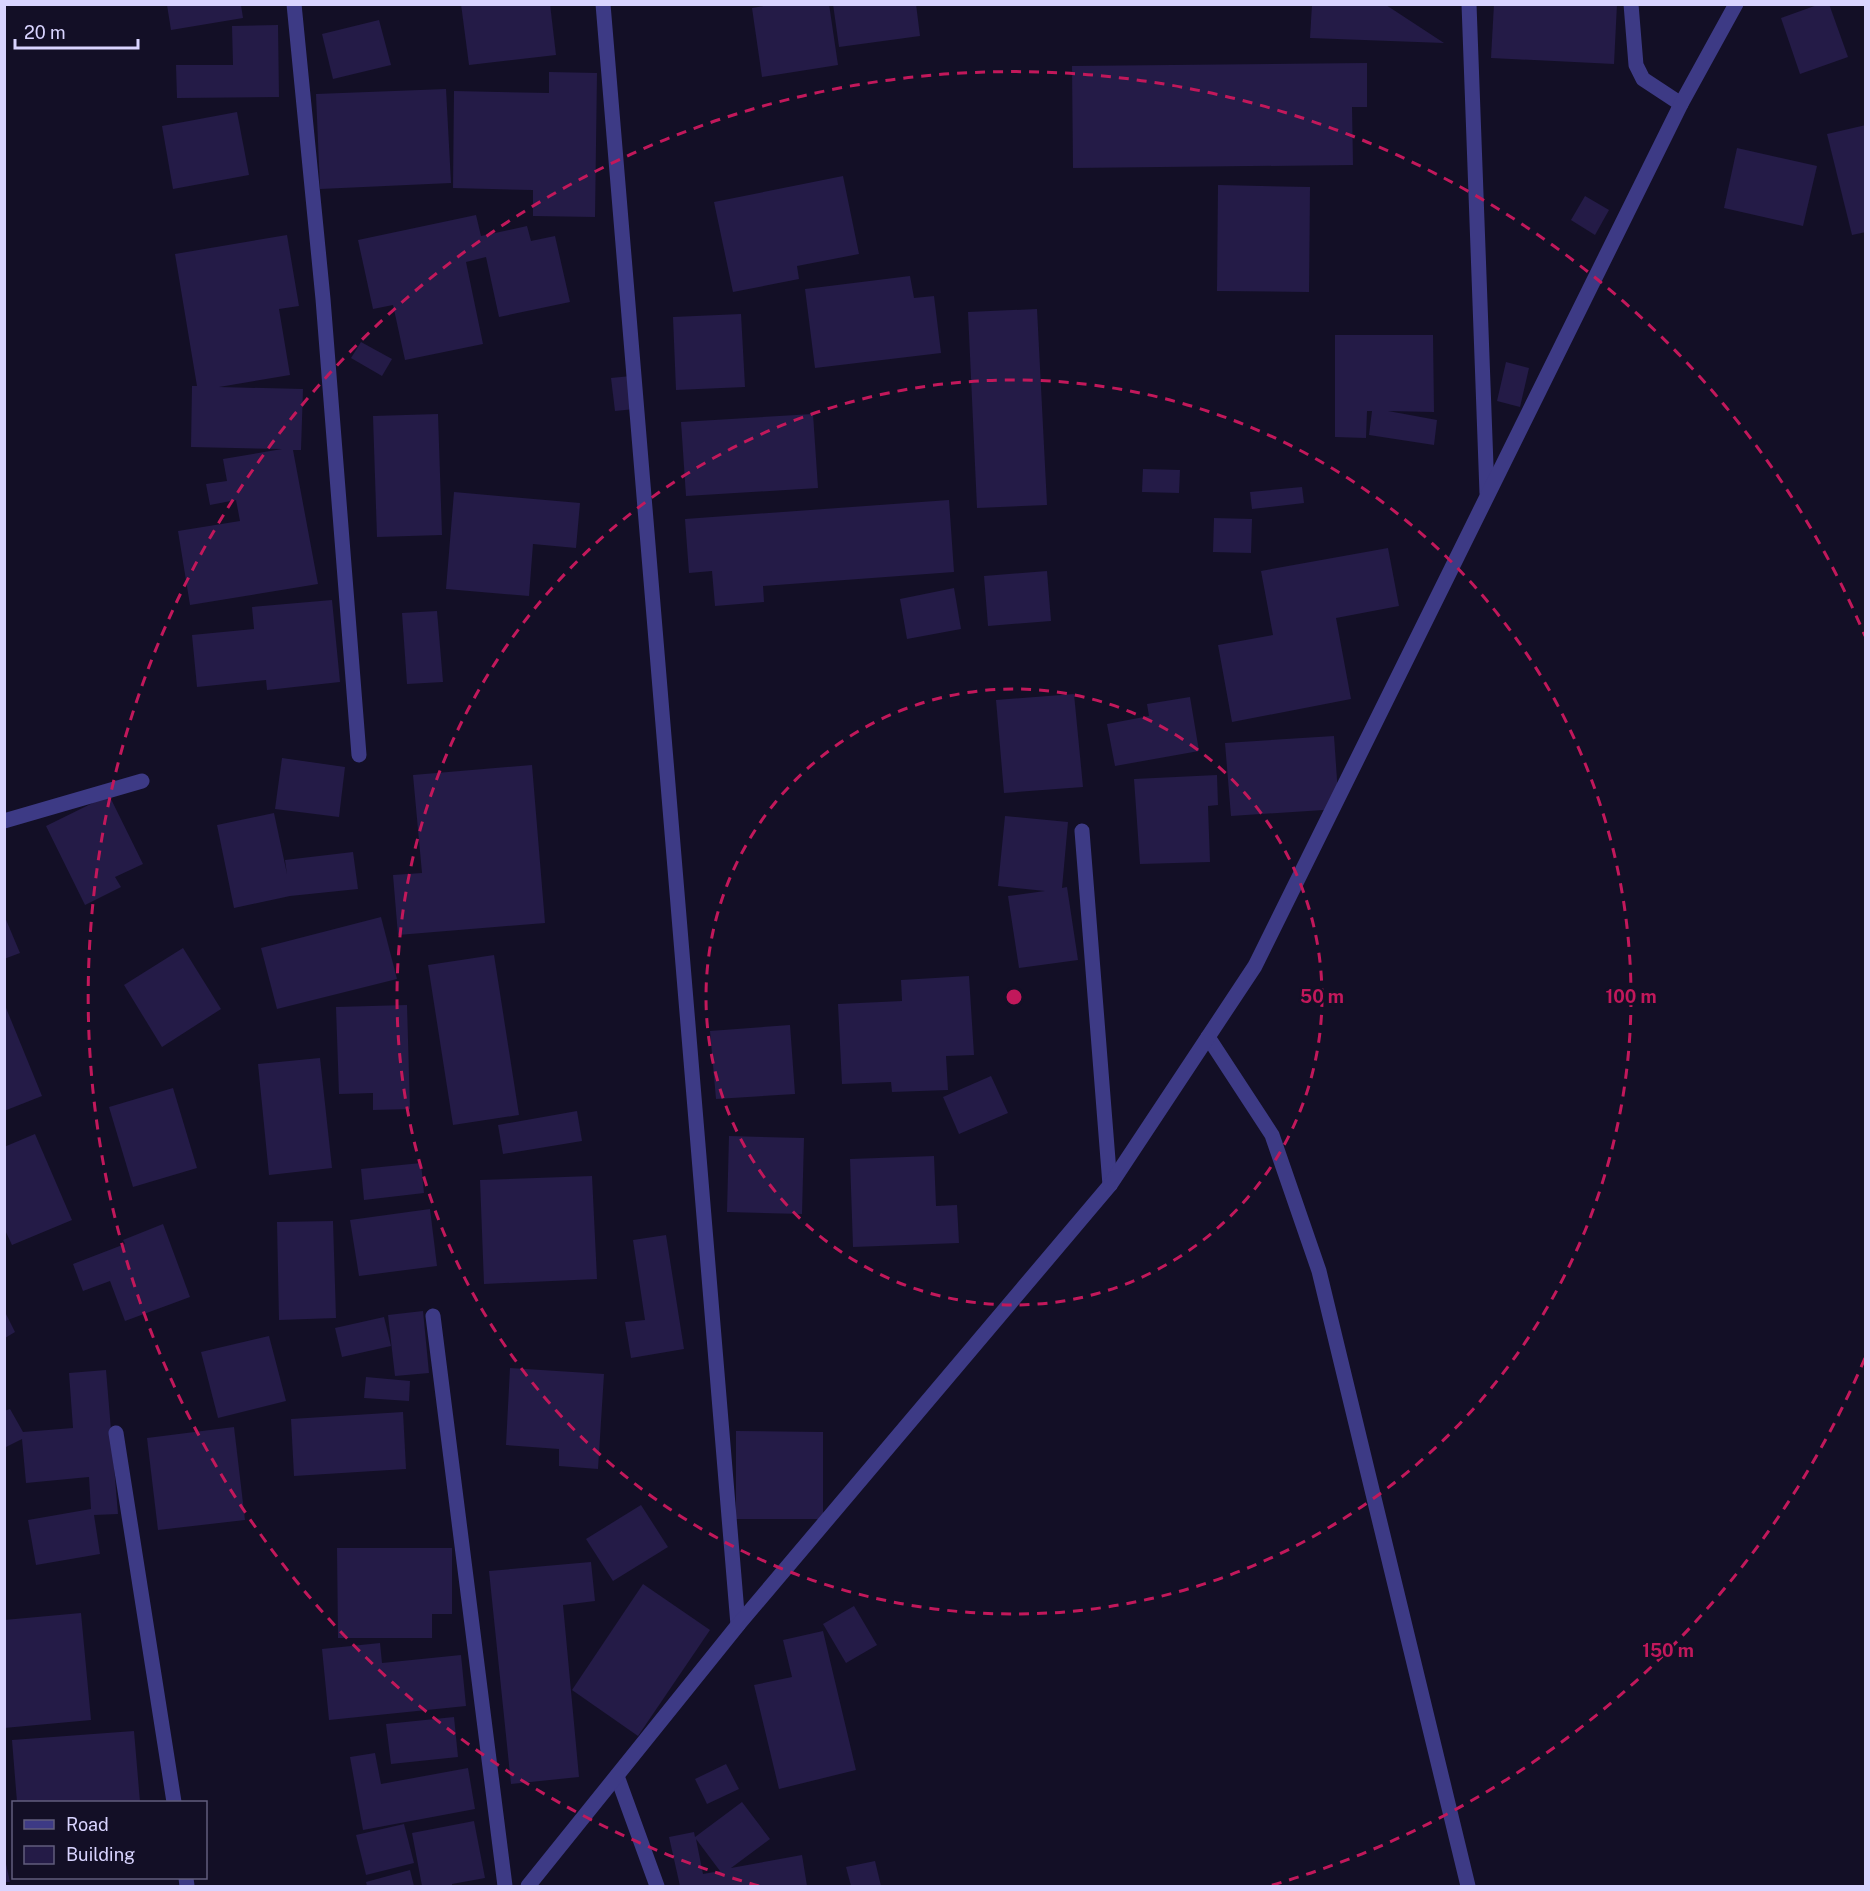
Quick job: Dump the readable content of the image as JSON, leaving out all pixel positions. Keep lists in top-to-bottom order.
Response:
{
  "legend": ["Road", "Building"],
  "scale_bar": "20 m",
  "rings": ["50 m", "100 m", "150 m"]
}
